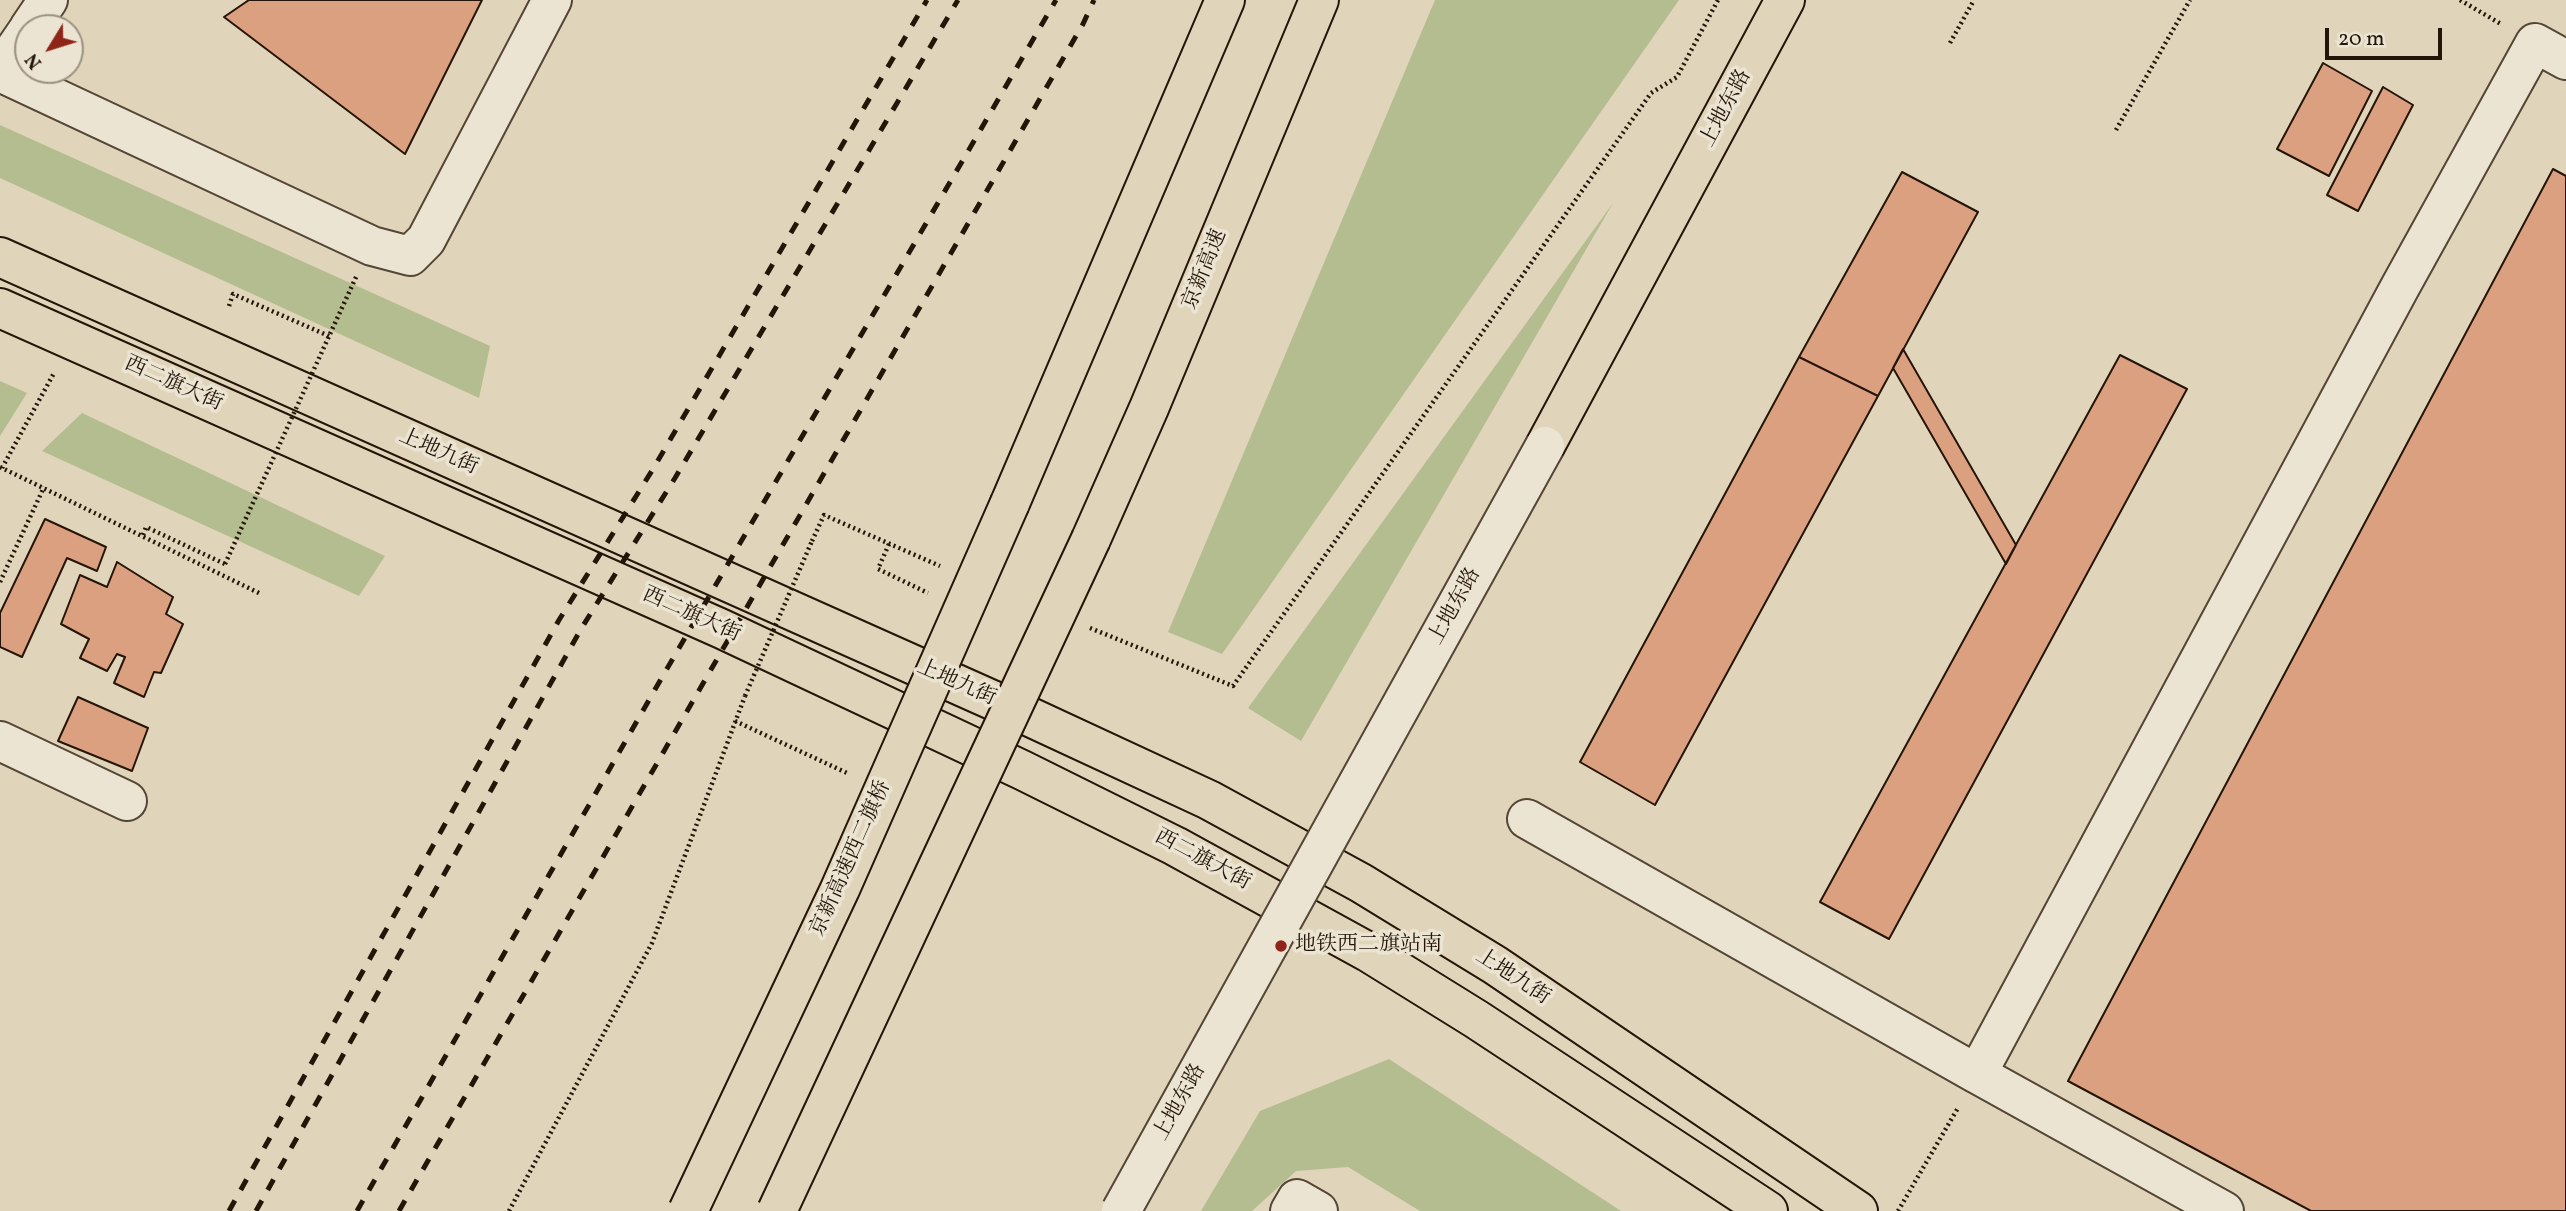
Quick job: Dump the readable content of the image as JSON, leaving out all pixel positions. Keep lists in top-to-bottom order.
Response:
{
  "streets": {
    "main road": [
      "上地东路",
      "京新高速",
      "西二旗大街",
      "上地九街",
      "京新高速西二旗桥"
    ]
  },
  "places": ["地铁西二旗站南"],
  "scale_bar": "20 m",
  "north": "bottom left"
}
